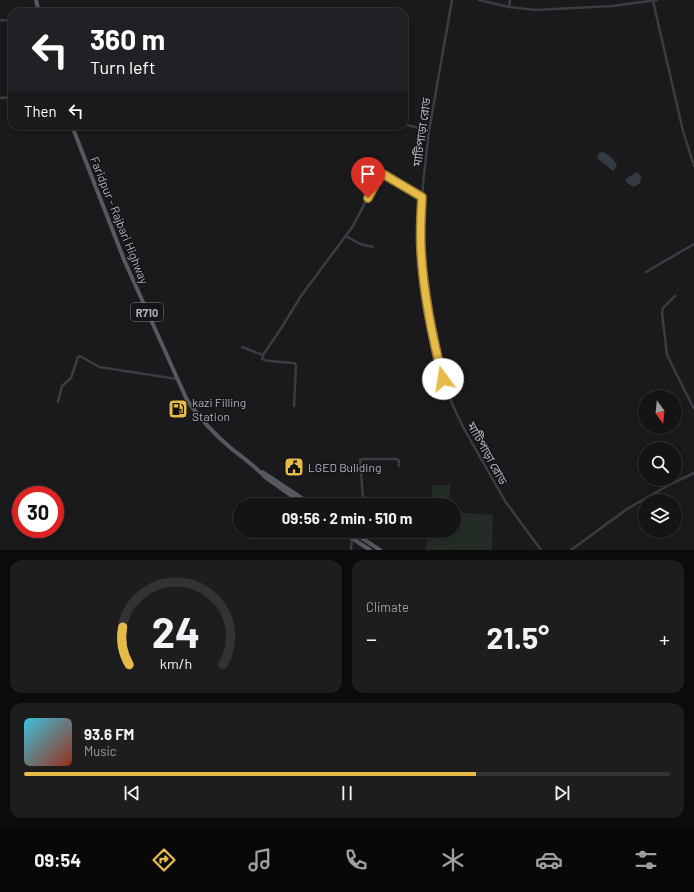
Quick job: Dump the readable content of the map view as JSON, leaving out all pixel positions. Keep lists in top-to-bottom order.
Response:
{
  "streets": {
    "main road": ["Faridpur - Rajbari Highway", "R710"],
    "street": ["মাটিপাড়া রোড"]
  },
  "places": {
    "fuel station": ["kazi Filling Station"],
    "public building": ["LGED Buliding"]
  },
  "north": "bottom",
  "page": {
    "turn": ["360 m", "Turn left"],
    "then": "Then",
    "limit": "30",
    "trip": "09:56 · 2 min · 510 m",
    "tile": "Climate",
    "heat": ["−", "21.5°", "+"],
    "song": ["93.6 FM", "Music"],
    "tabs": "09:54",
    "gauge": ["24", "km/h"]
  }
}
